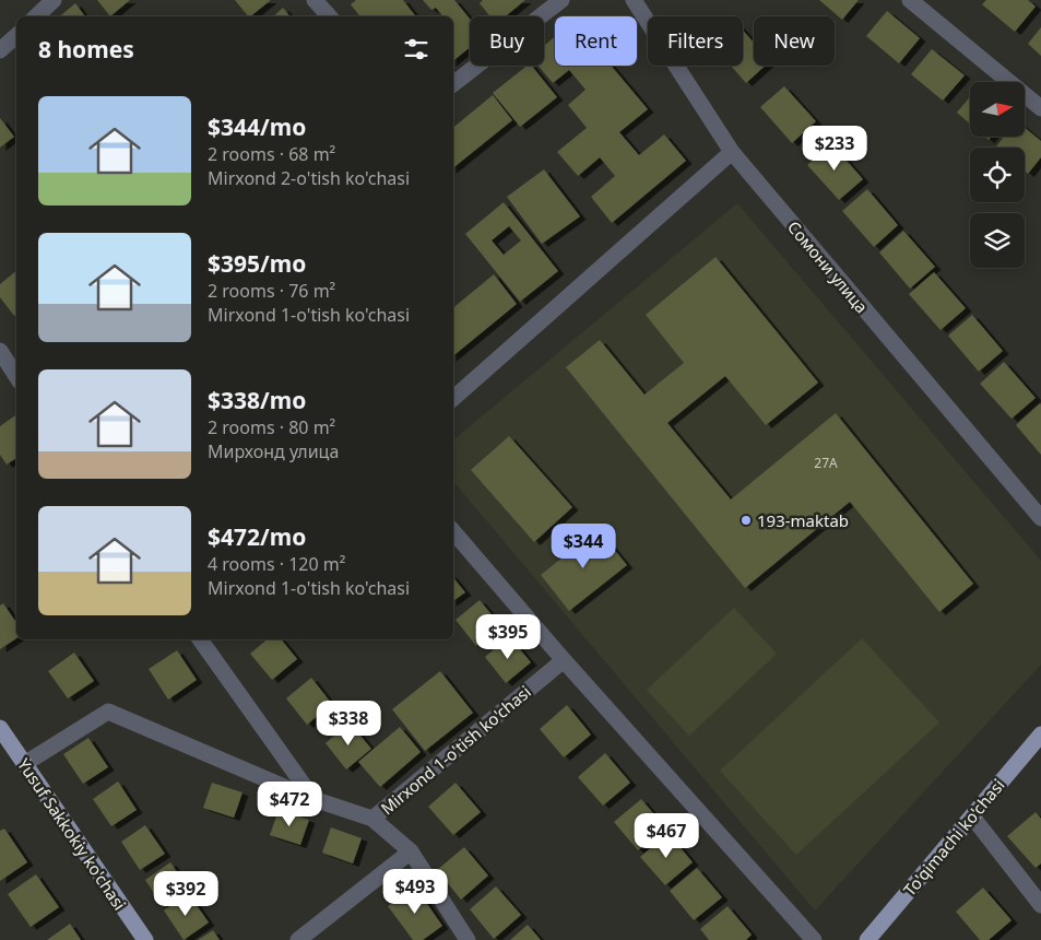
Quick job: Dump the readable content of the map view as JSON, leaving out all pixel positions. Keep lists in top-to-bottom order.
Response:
{
  "streets": {
    "main road": ["Yusuf Sakkokiy ko'chasi", "To'qimachi ko'chasi"],
    "street": ["Сомони улица", "Mirxond 1-o'tish ko'chasi"]
  },
  "places": ["193-maktab"],
  "house_numbers": ["27А"],
  "north": "right",
  "page": {
    "chip": [
      "Buy",
      "Rent",
      "Filters",
      "New"
    ],
    "heading": "8 homes",
    "list": [
      {
        "name": "$344/mo",
        "note": "2 rooms · 68 m² · Mirxond 2-o'tish ko'chasi"
      },
      {
        "name": "$395/mo",
        "note": "2 rooms · 76 m² · Mirxond 1-o'tish ko'chasi"
      },
      {
        "name": "$338/mo",
        "note": "2 rooms · 80 m² · Мирхонд улица"
      },
      {
        "name": "$472/mo",
        "note": "4 rooms · 120 m² · Mirxond 1-o'tish ko'chasi"
      }
    ],
    "price": [
      "$233",
      "$344",
      "$395",
      "$338",
      "$472",
      "$467",
      "$493",
      "$392"
    ]
  }
}
